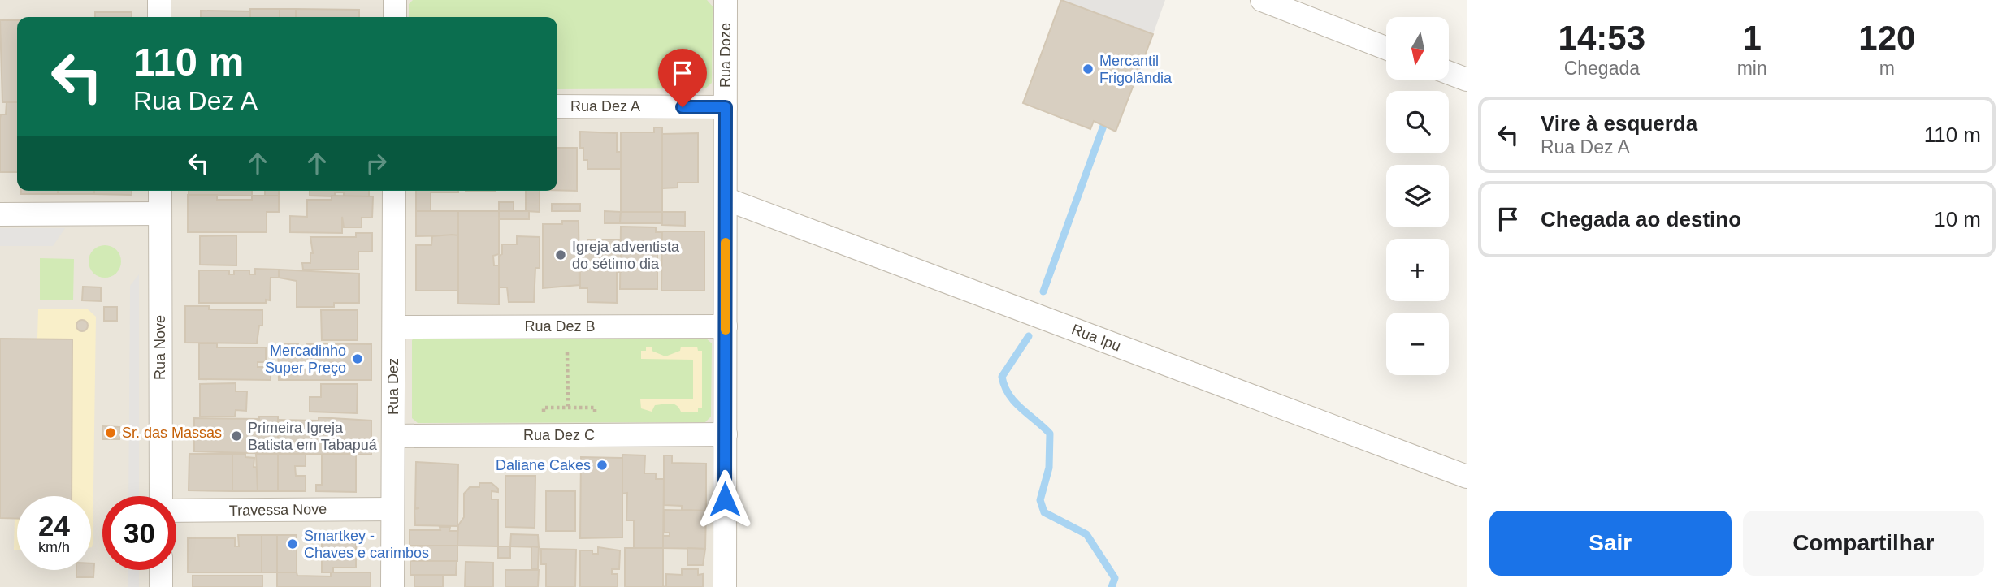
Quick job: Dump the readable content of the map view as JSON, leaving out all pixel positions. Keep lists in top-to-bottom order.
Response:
{
  "streets": {
    "street": [
      "Rua Doze",
      "Rua Dez A",
      "Rua Dez B",
      "Rua Ipu",
      "Rua Nove",
      "Rua Dez",
      "Rua Dez C",
      "Travessa Nove"
    ]
  },
  "crossings": [
    ["Rua Doze", "Rua Dez A"],
    ["Rua Doze", "Rua Dez B"],
    ["Rua Doze", "Rua Ipu"],
    ["Rua Doze", "Rua Dez C"],
    ["Rua Dez B", "Rua Dez"],
    ["Rua Dez", "Rua Dez C"],
    ["Rua Dez", "Travessa Nove"]
  ],
  "places": [
    "Mercantil Frigolândia",
    "Igreja adventista do sétimo dia",
    "Mercadinho Super Preço",
    "Sr. das Massas",
    "Primeira Igreja Batista em Tabapuá",
    "Daliane Cakes",
    "Smartkey - Chaves e carimbos"
  ],
  "north": "bottom",
  "page": {
    "eta": [
      "14:53",
      "Chegada",
      "1",
      "min",
      "120",
      "m"
    ],
    "map_buttons": ["+", "−"],
    "turn": ["110 m", "Rua Dez A"],
    "list": [
      {
        "name": "Vire à esquerda",
        "note": "Rua Dez A",
        "value": "110 m"
      },
      {
        "name": "Chegada ao destino",
        "value": "10 m"
      }
    ],
    "speed": "24 km/h",
    "limit": "30",
    "buttons": ["Sair", "Compartilhar"]
  }
}
